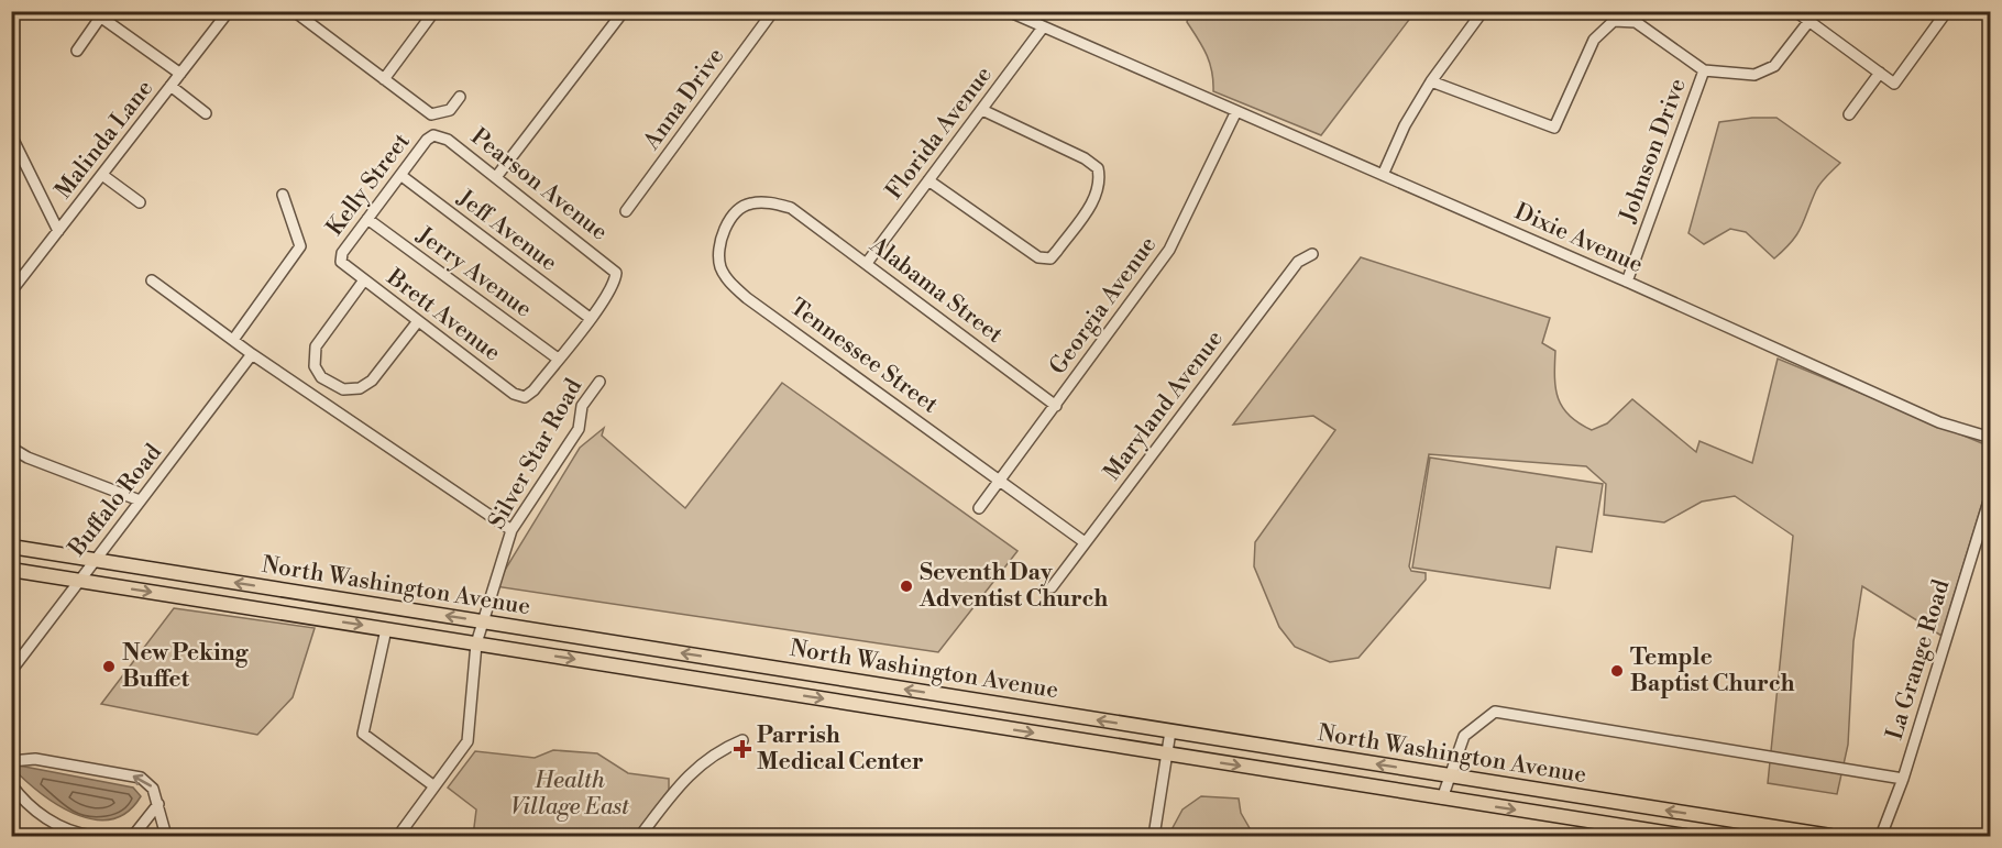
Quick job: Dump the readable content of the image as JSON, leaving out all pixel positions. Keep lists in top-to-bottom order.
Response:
{
  "streets": {
    "main road": ["North Washington Avenue"],
    "street": [
      "Anna Drive",
      "Florida Avenue",
      "Malinda Lane",
      "Johnson Drive",
      "Kelly Street",
      "Pearson Avenue",
      "Jeff Avenue",
      "Dixie Avenue",
      "Jerry Avenue",
      "Alabama Street",
      "Georgia Avenue",
      "Brett Avenue",
      "Tennessee Street",
      "Maryland Avenue",
      "Silver Star Road",
      "Buffalo Road",
      "La Grange Road"
    ]
  },
  "crossings": [
    ["Florida Avenue", "Dixie Avenue"],
    ["Florida Avenue", "Alabama Street"],
    ["Johnson Drive", "Dixie Avenue"],
    ["Kelly Street", "Pearson Avenue"],
    ["Kelly Street", "Jeff Avenue"],
    ["Kelly Street", "Jerry Avenue"],
    ["Kelly Street", "Brett Avenue"],
    ["Pearson Avenue", "Jeff Avenue"],
    ["Dixie Avenue", "Georgia Avenue"],
    ["Jerry Avenue", "Brett Avenue"],
    ["Alabama Street", "Georgia Avenue"],
    ["Alabama Street", "Tennessee Street"],
    ["Georgia Avenue", "Tennessee Street"],
    ["Tennessee Street", "Maryland Avenue"],
    ["Silver Star Road", "North Washington Avenue"],
    ["Buffalo Road", "North Washington Avenue"]
  ],
  "parks": ["Health Village East"],
  "places": {
    "other": ["Seventh Day Adventist Church", "New Peking Buffet", "Temple Baptist Church"],
    "health": ["Parrish Medical Center"]
  }
}
